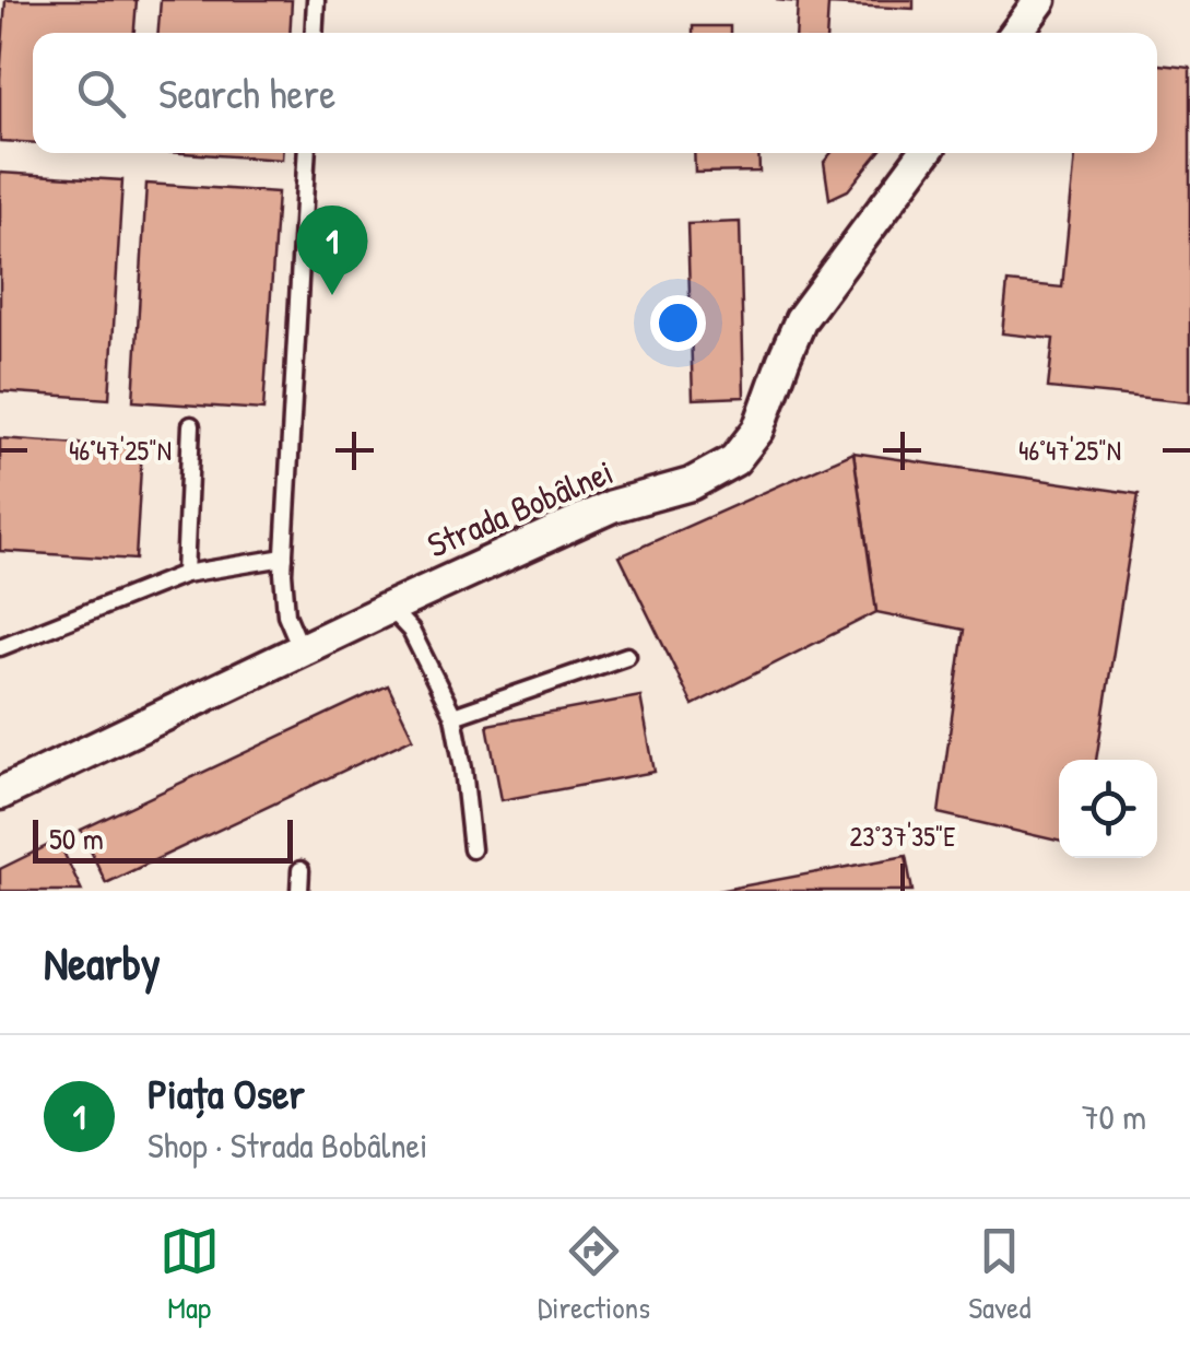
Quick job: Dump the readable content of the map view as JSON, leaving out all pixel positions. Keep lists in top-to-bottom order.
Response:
{
  "streets": {
    "street": ["Strada Bobâlnei"]
  },
  "scale_bar": "50 m",
  "page": {
    "search": "Search here",
    "pins": "1",
    "scale": "50 m",
    "heading": "Nearby",
    "list": [
      {
        "mark": "1",
        "name": "Piața Oser",
        "note": "Shop · Strada Bobâlnei",
        "value": "70 m"
      }
    ],
    "nav": ["Map", "Directions", "Saved"]
  },
  "coordinates": ["46°47'25\"N", "23°37'35\"E"]
}
